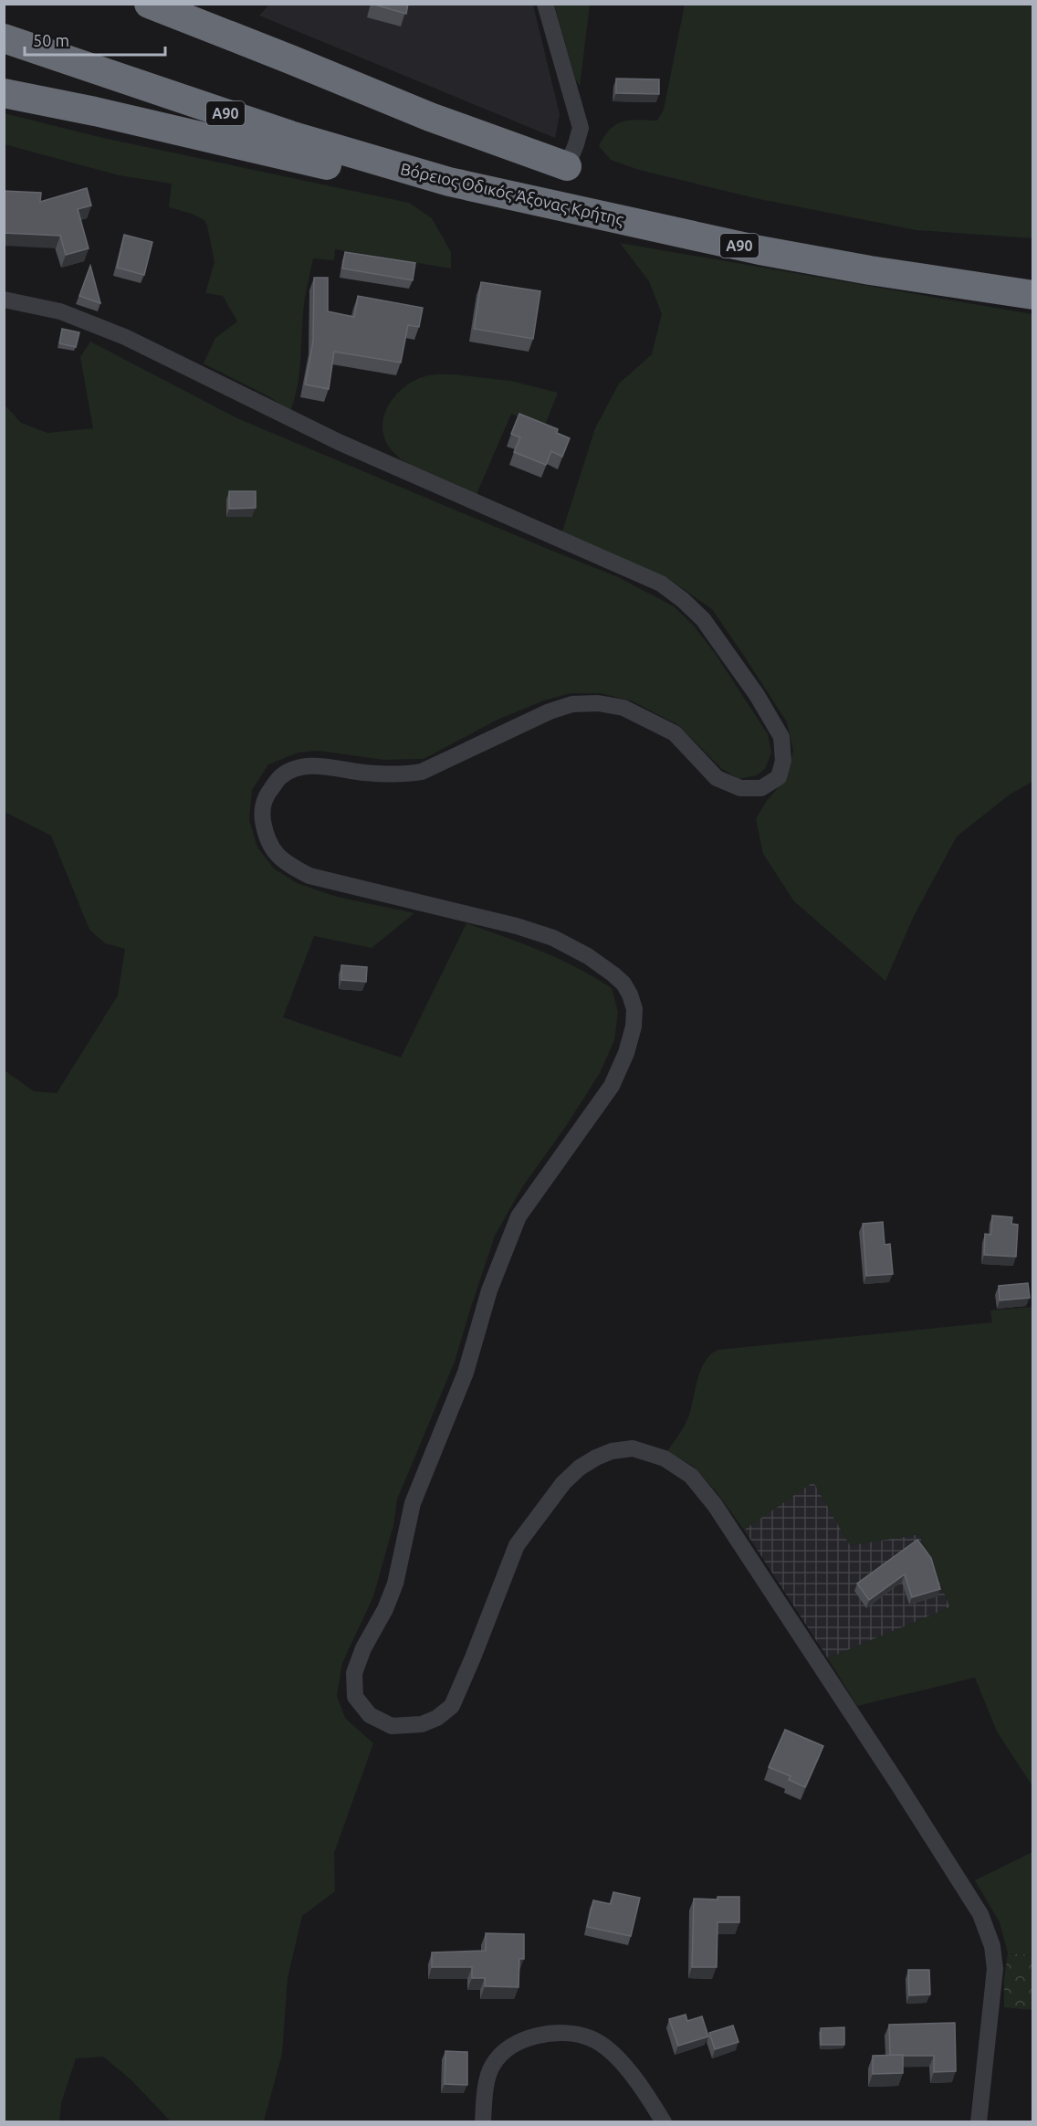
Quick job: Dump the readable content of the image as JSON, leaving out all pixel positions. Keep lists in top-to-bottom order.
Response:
{
  "streets": {
    "highway": ["Α90", "Βόρειος Οδικός Άξονας Κρήτης"]
  },
  "scale_bar": "50 m"
}
